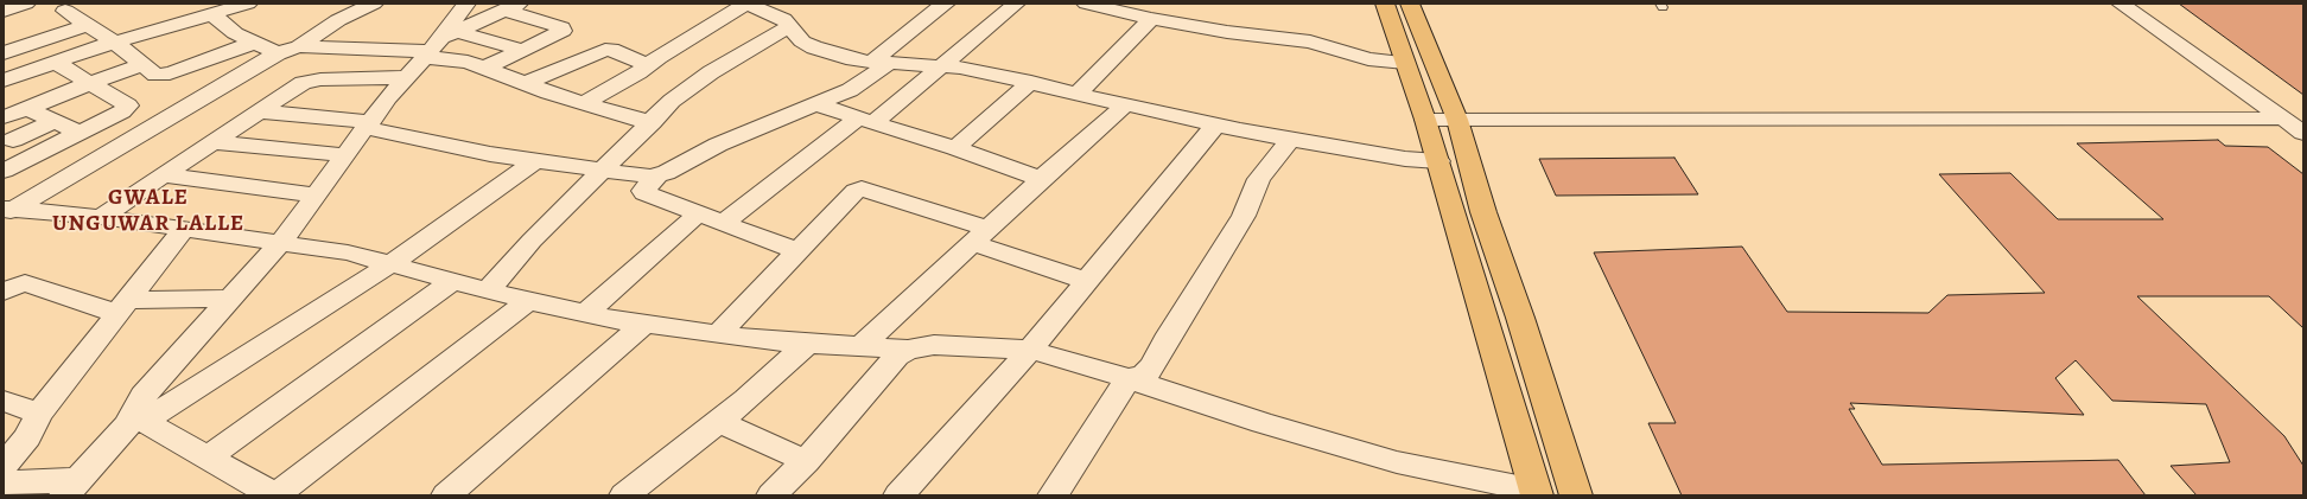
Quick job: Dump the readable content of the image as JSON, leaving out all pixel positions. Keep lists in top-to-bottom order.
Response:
{
  "districts": ["GWALE UNGUWAR LALLE"]
}
